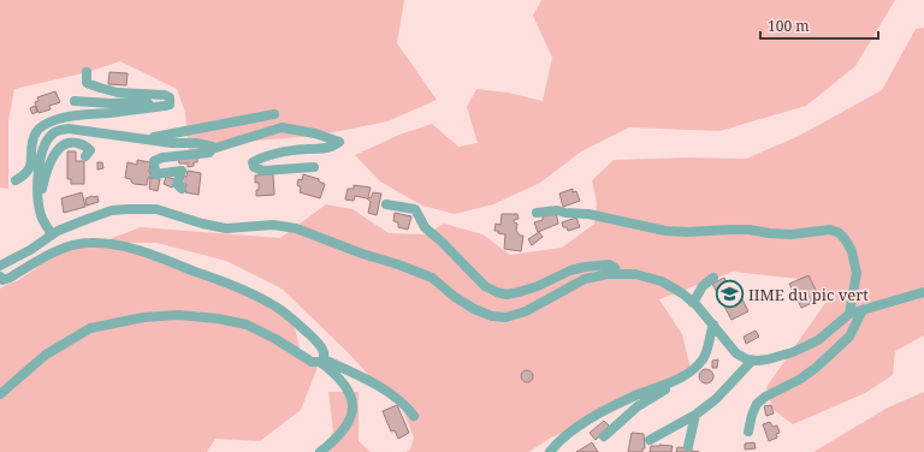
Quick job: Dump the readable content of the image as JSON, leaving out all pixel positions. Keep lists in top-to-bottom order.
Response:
{
  "places": {
    "school or university": ["IIME du pic vert"]
  },
  "scale_bar": "100 m"
}
